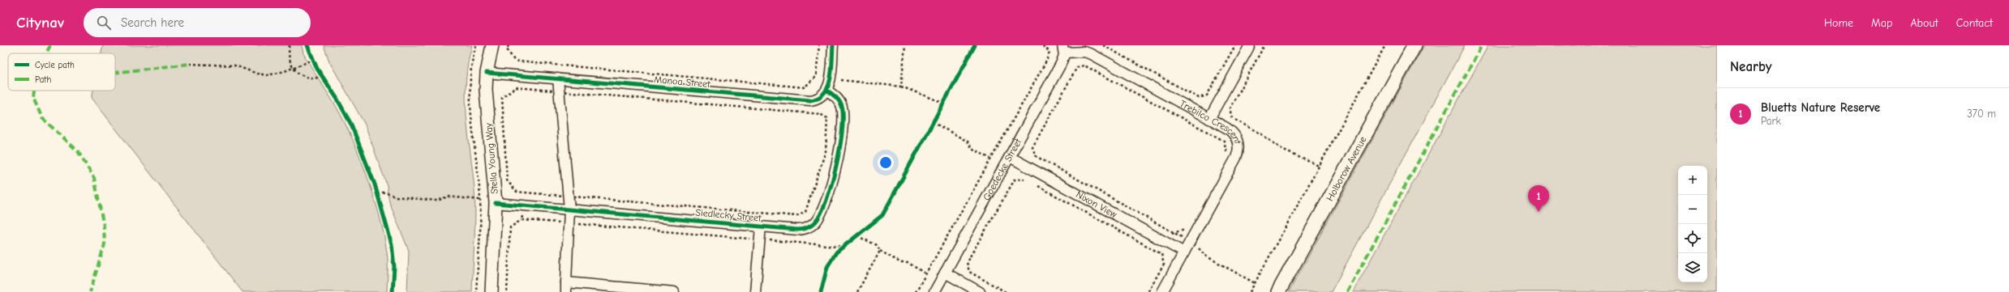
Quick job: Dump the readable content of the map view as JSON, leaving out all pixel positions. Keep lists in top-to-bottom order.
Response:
{
  "streets": {
    "main road": ["Holborow Avenue"],
    "street": [
      "Manoa Street",
      "Trebilco Crescent",
      "Stella Young Way",
      "Goedecke Street",
      "Nixon View",
      "Siedlecky Street"
    ]
  },
  "crossings": [
    ["Manoa Street", "Stella Young Way"],
    ["Manoa Street", "Siedlecky Street"],
    ["Trebilco Crescent", "Goedecke Street"],
    ["Trebilco Crescent", "Nixon View"],
    ["Stella Young Way", "Siedlecky Street"],
    ["Goedecke Street", "Nixon View"]
  ],
  "legend": ["Cycle path", "Path"],
  "page": {
    "header": "Citynav",
    "search": "Search here",
    "nav": [
      "Home",
      "Map",
      "About",
      "Contact"
    ],
    "heading": "Nearby",
    "list": [
      {
        "mark": "1",
        "name": "Bluetts Nature Reserve",
        "note": "Park",
        "value": "370 m"
      }
    ],
    "map_buttons": ["+", "−"],
    "pins": "1"
  }
}
